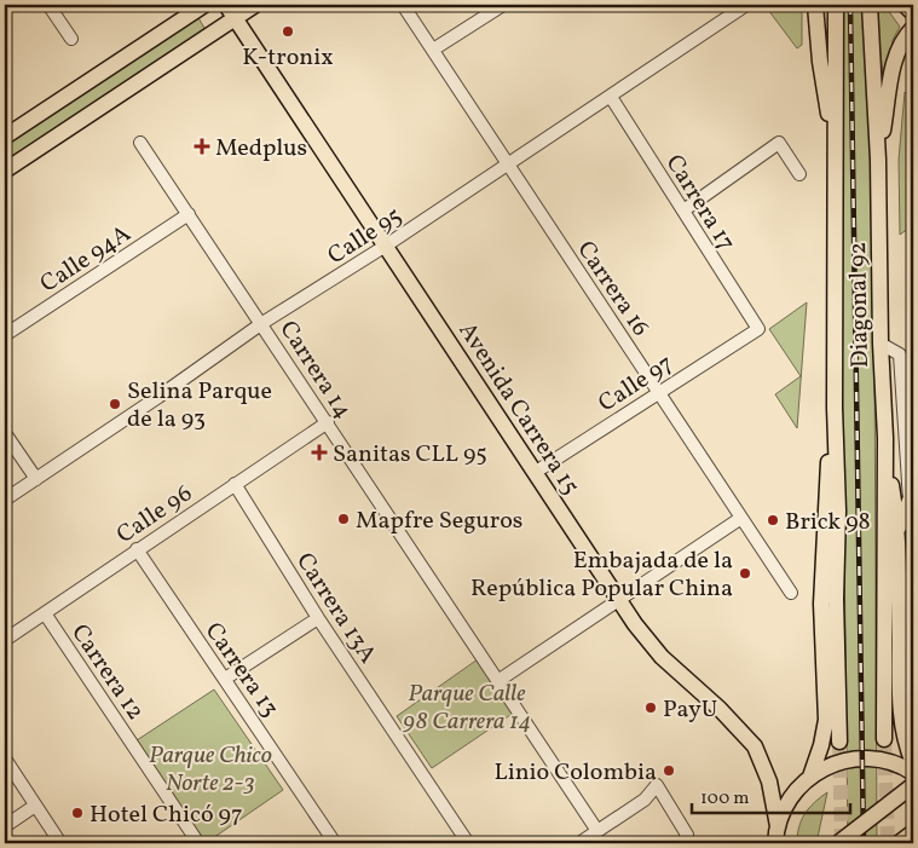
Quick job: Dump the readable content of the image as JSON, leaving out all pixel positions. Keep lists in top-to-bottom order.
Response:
{
  "streets": {
    "main road": ["Diagonal 92", "Avenida Carrera 15"],
    "street": [
      "Carrera 17",
      "Calle 95",
      "Calle 94A",
      "Carrera 16",
      "Carrera 14",
      "Calle 97",
      "Calle 96",
      "Carrera 13A",
      "Carrera 13",
      "Carrera 12"
    ]
  },
  "crossings": [
    ["Carrera 17", "Calle 95"],
    ["Carrera 17", "Calle 97"],
    ["Calle 95", "Carrera 16"],
    ["Calle 95", "Carrera 14"],
    ["Calle 95", "Avenida Carrera 15"],
    ["Calle 94A", "Carrera 14"],
    ["Carrera 16", "Calle 97"],
    ["Carrera 14", "Calle 96"],
    ["Calle 97", "Avenida Carrera 15"],
    ["Calle 96", "Carrera 13A"],
    ["Calle 96", "Carrera 13"],
    ["Calle 96", "Carrera 12"]
  ],
  "parks": ["Parque Calle 98 Carrera 14", "Parque Chico Norte 2-3"],
  "places": {
    "other": [
      "K-tronix",
      "Selina Parque de la 93",
      "Mapfre Seguros",
      "Brick 98",
      "Embajada de la República Popular China",
      "PayU",
      "Linio Colombia",
      "Hotel Chicó 97"
    ],
    "health": ["Medplus", "Sanitas CLL 95"]
  },
  "scale_bar": "100 m"
}
